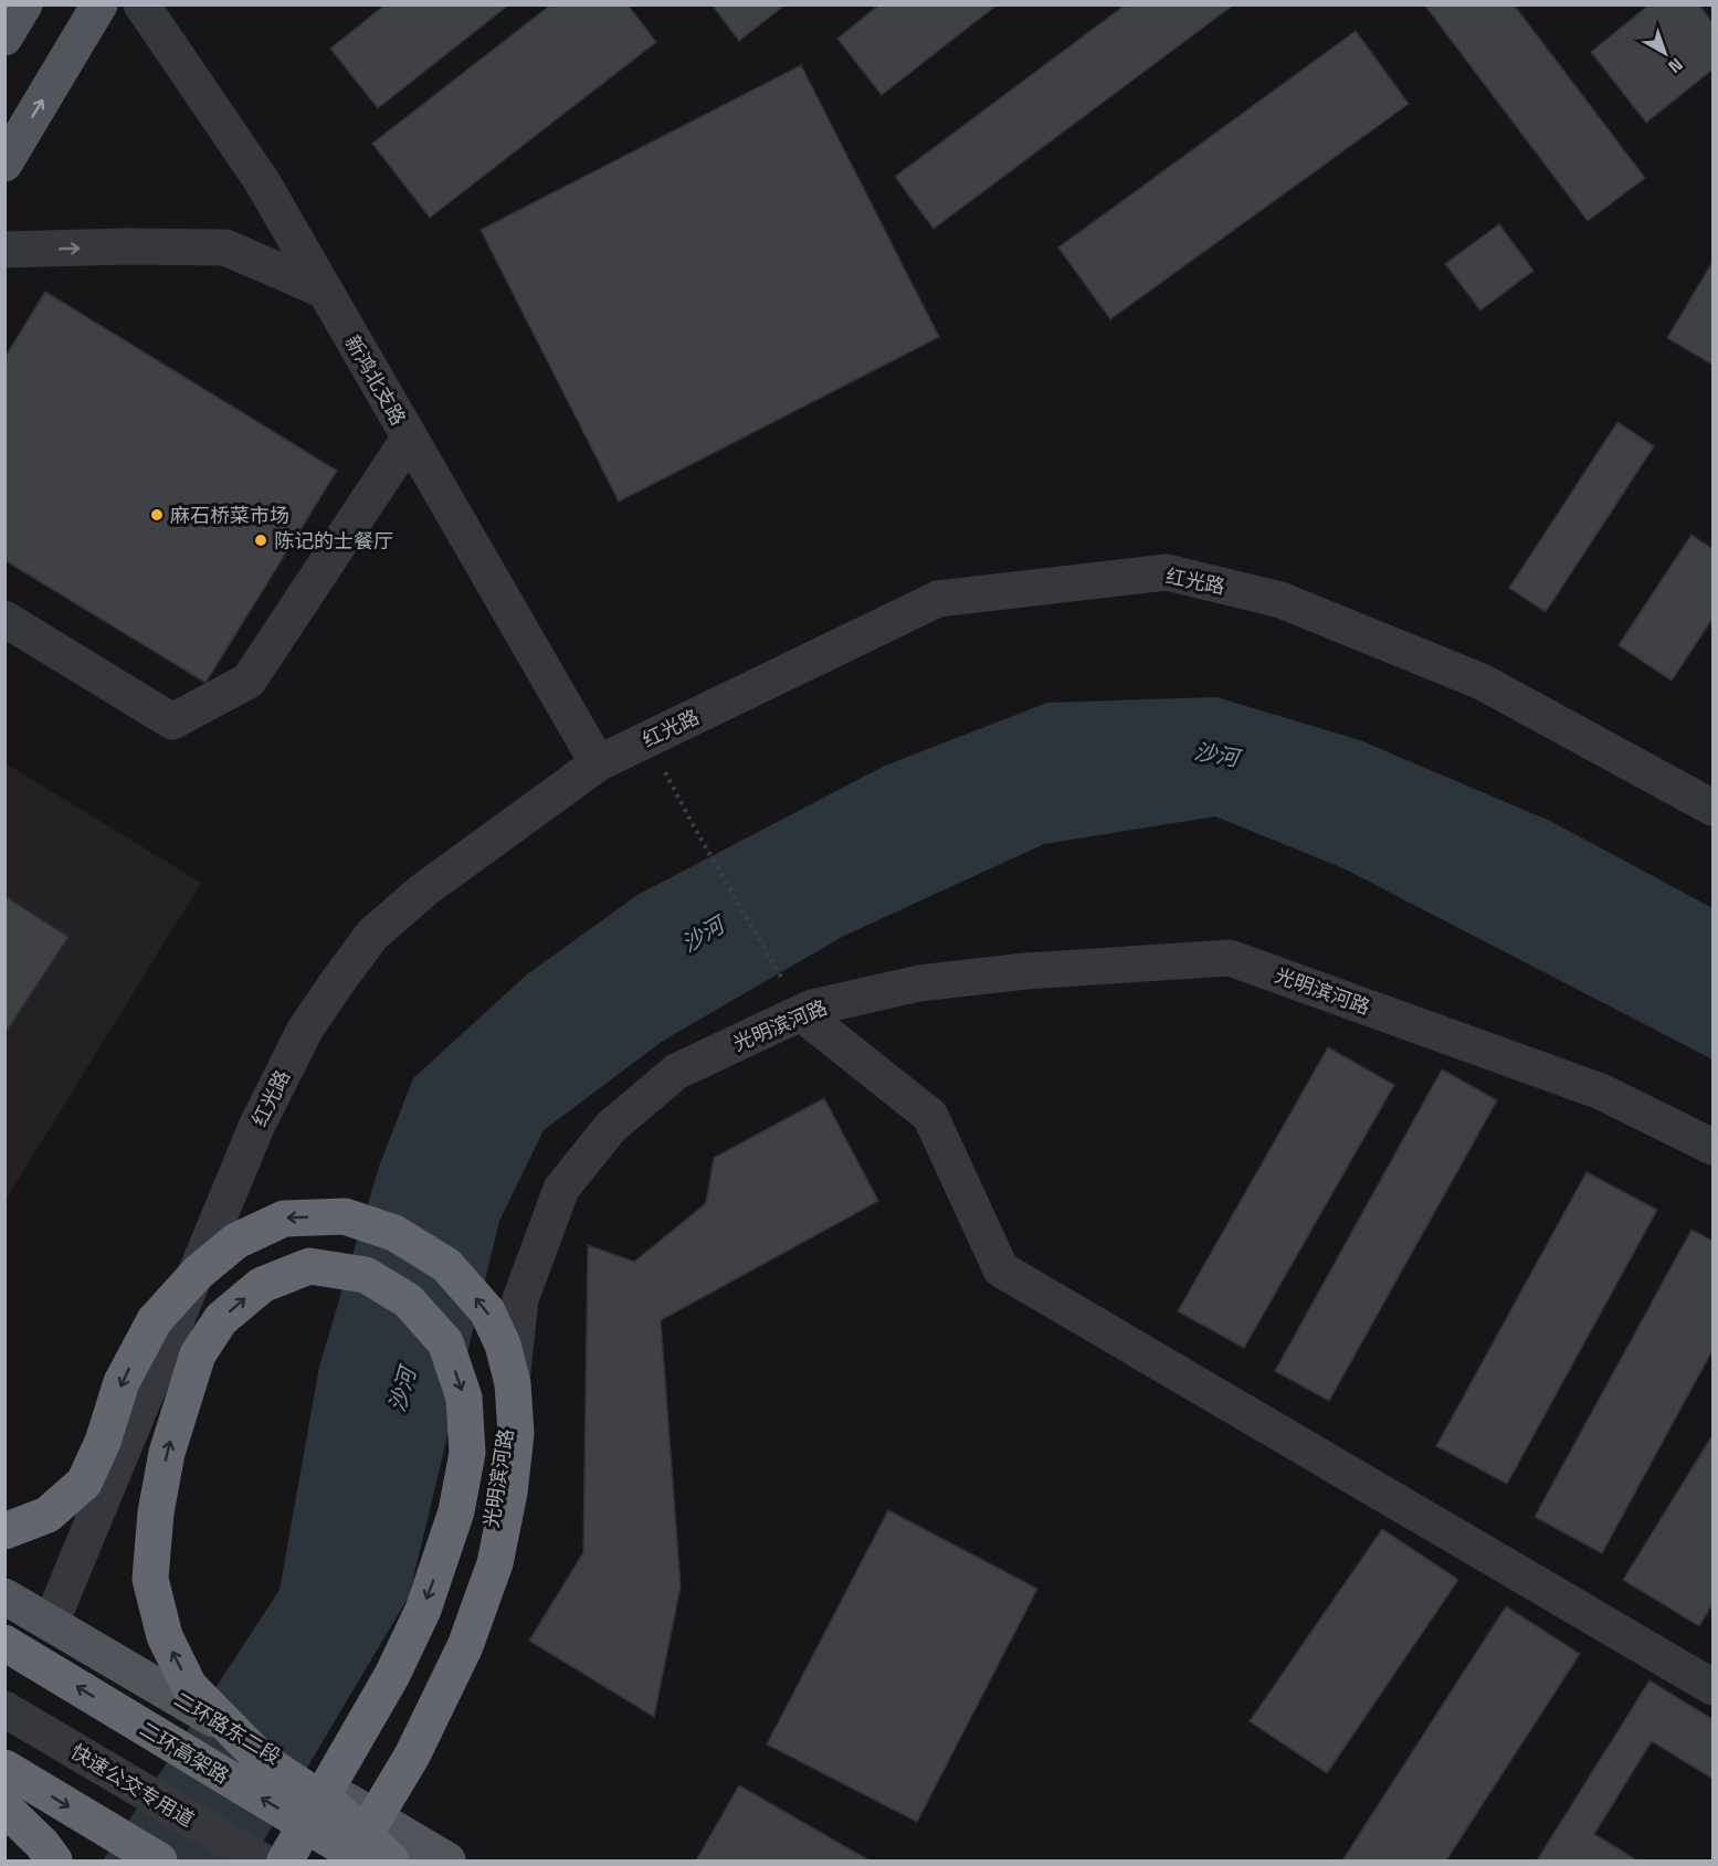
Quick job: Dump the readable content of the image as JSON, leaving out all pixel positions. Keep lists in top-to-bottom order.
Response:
{
  "streets": {
    "highway": ["二环高架路"],
    "main road": ["二环路东二段"],
    "street": [
      "新鸿北支路",
      "红光路",
      "光明滨河路",
      "快速公交专用道"
    ]
  },
  "crossings": [
    ["新鸿北支路", "红光路"],
    ["红光路", "二环路东二段"],
    ["光明滨河路", "二环路东二段"]
  ],
  "water": ["沙河"],
  "places": ["麻石桥菜市场", "陈记的士餐厅"],
  "north": "bottom right"
}
